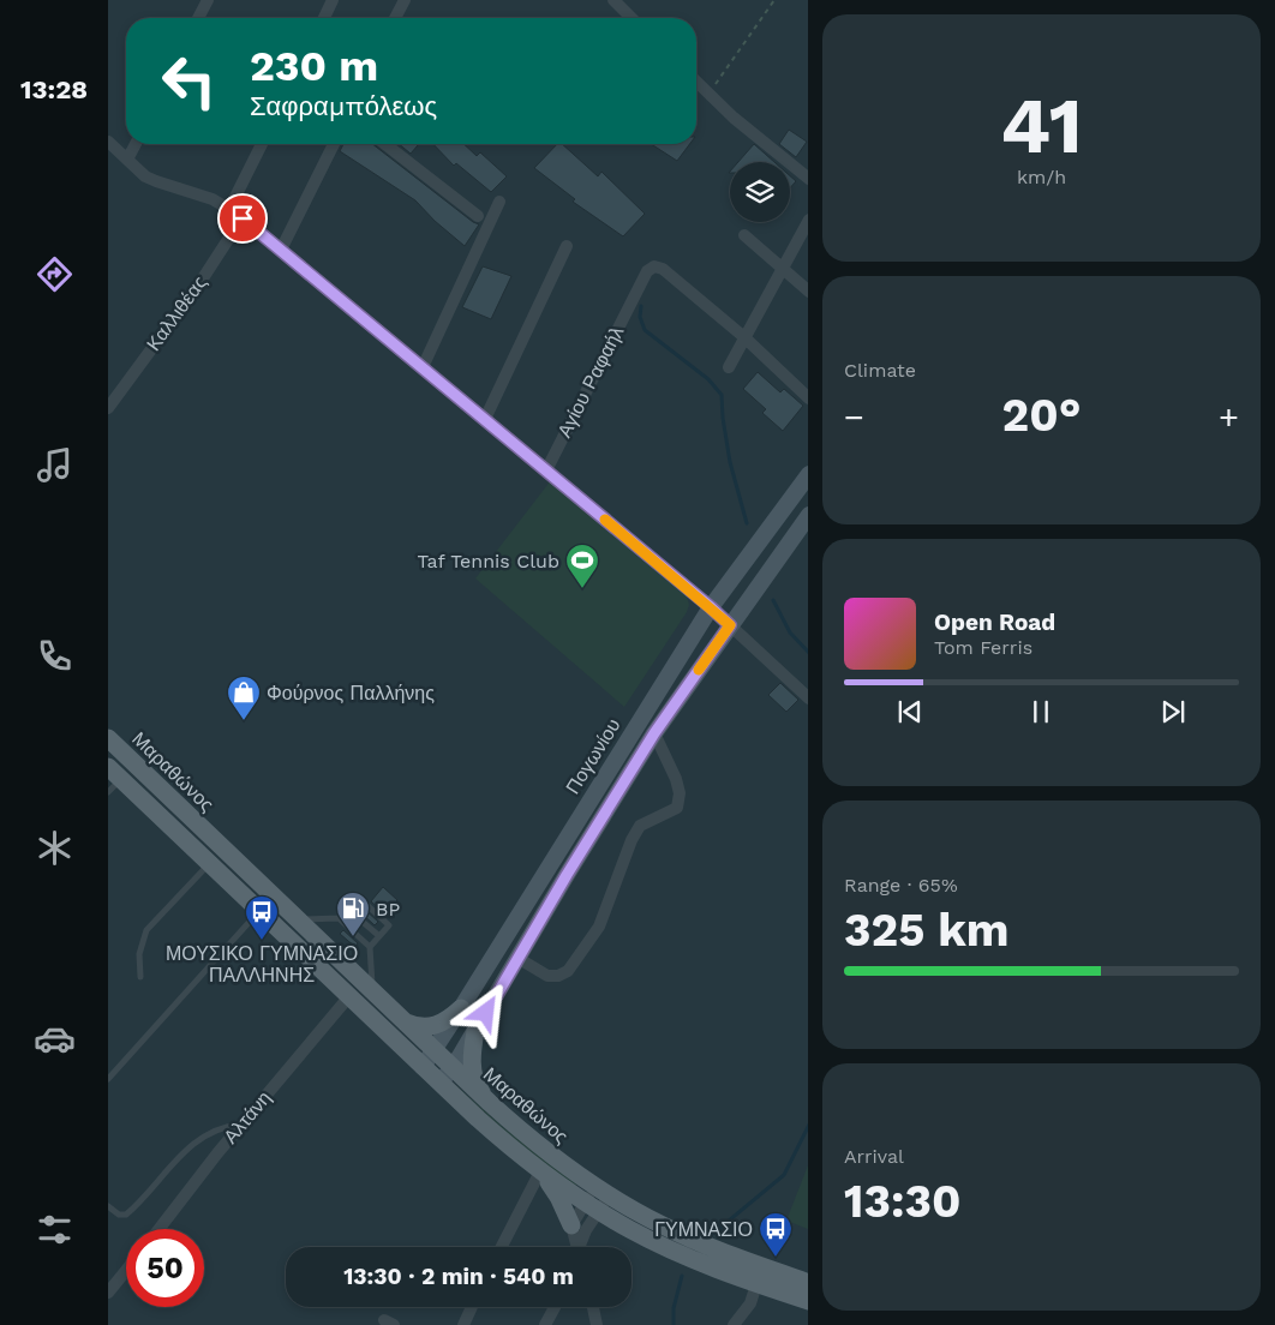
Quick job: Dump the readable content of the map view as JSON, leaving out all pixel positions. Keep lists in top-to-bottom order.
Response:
{
  "streets": {
    "main road": ["Πογωνίου", "Μαραθώνος"],
    "street": ["Καλλιθέας", "Αγίου Ραφαήλ", "Αλτάνη"]
  },
  "crossings": [
    ["Πογωνίου", "Μαραθώνος"],
    ["Μαραθώνος", "Αλτάνη"]
  ],
  "places": {
    "sports": ["Taf Tennis Club"],
    "shop": ["Φούρνος Παλλήνης"],
    "fuel station": ["BP"],
    "bus stop": ["ΜΟΥΣΙΚΟ ΓΥΜΝΑΣΙΟ ΠΑΛΛΗΝΗΣ", "ΓΥΜΝΑΣΙΟ"]
  },
  "page": {
    "tabs": "13:28",
    "tile": [
      ["41", "km/h"],
      "Climate",
      ["Range · 65%", "325 km"],
      ["Arrival", "13:30"]
    ],
    "turn": ["230 m", "Σαφραμπόλεως"],
    "heat": ["−", "20°", "+"],
    "song": ["Open Road", "Tom Ferris"],
    "limit": "50",
    "trip": "13:30 · 2 min · 540 m"
  }
}
